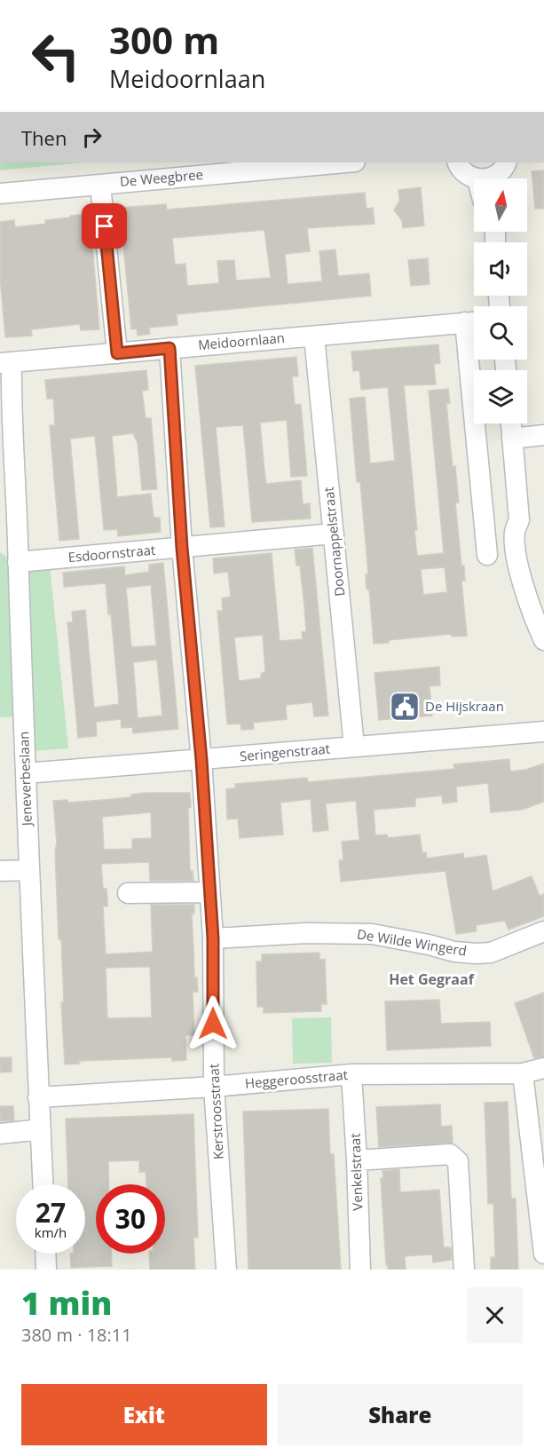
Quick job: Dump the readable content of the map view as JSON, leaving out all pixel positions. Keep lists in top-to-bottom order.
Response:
{
  "streets": {
    "street": [
      "De Weegbree",
      "Meidoornlaan",
      "Doornappelstraat",
      "Esdoornstraat",
      "Seringenstraat",
      "Jeneverbeslaan",
      "De Wilde Wingerd",
      "Heggeroosstraat",
      "Kerstroosstraat",
      "Venkelstraat"
    ]
  },
  "crossings": [
    ["Meidoornlaan", "Doornappelstraat"],
    ["Meidoornlaan", "Jeneverbeslaan"],
    ["Meidoornlaan", "Kerstroosstraat"],
    ["Doornappelstraat", "Esdoornstraat"],
    ["Doornappelstraat", "Seringenstraat"],
    ["Esdoornstraat", "Jeneverbeslaan"],
    ["Esdoornstraat", "Kerstroosstraat"],
    ["Seringenstraat", "Jeneverbeslaan"],
    ["Seringenstraat", "Kerstroosstraat"],
    ["Jeneverbeslaan", "Heggeroosstraat"],
    ["De Wilde Wingerd", "Kerstroosstraat"],
    ["Heggeroosstraat", "Kerstroosstraat"],
    ["Heggeroosstraat", "Venkelstraat"]
  ],
  "districts": ["Het Gegraaf"],
  "places": {
    "public building": ["De Hijskraan"]
  },
  "north": "top",
  "page": {
    "turn": ["300 m", "Meidoornlaan"],
    "then": "Then",
    "speed": "27 km/h",
    "limit": "30",
    "heading": ["1 min", "380 m · 18:11"],
    "buttons": ["Exit", "Share"]
  }
}
